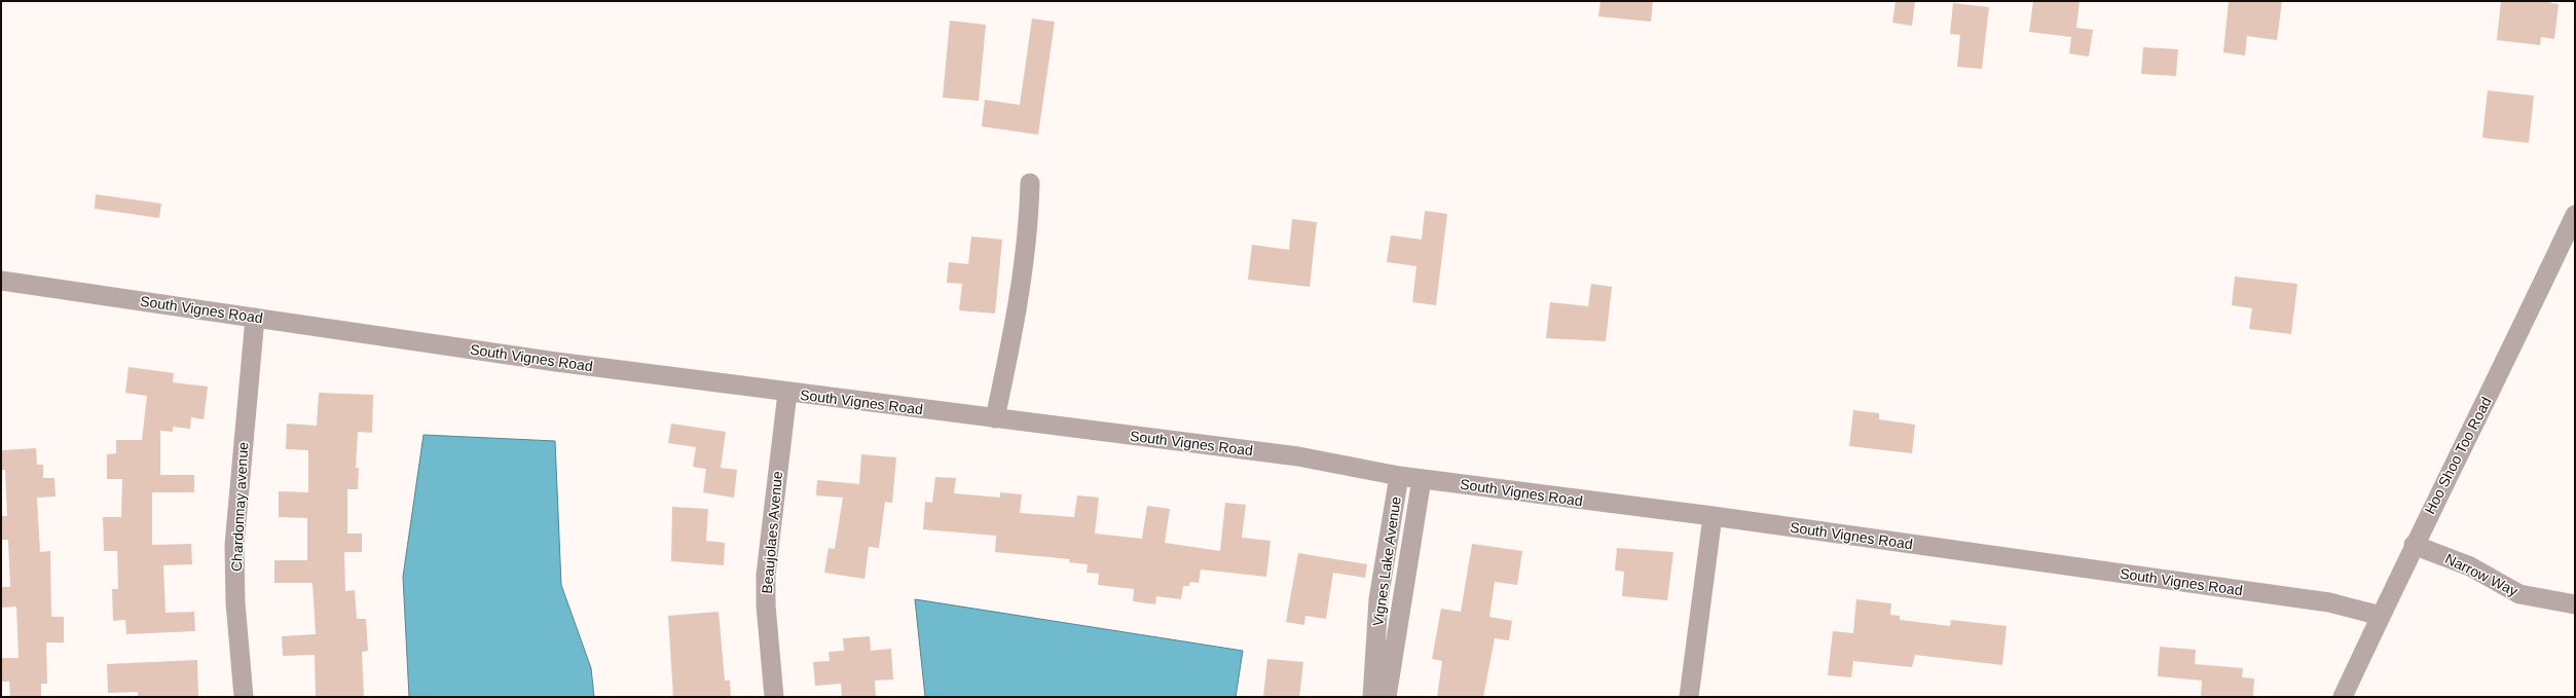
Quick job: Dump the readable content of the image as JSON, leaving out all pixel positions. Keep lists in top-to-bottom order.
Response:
{
  "streets": {
    "street": [
      "South Vignes Road",
      "Hoo Shoo Too Road",
      "Chardonnay avenue",
      "Beaujolaes Avenue",
      "Vignes Lake Avenue",
      "Narrow Way"
    ]
  },
  "crossings": [
    ["South Vignes Road", "Hoo Shoo Too Road"],
    ["South Vignes Road", "Chardonnay avenue"],
    ["South Vignes Road", "Beaujolaes Avenue"],
    ["South Vignes Road", "Vignes Lake Avenue"],
    ["Hoo Shoo Too Road", "Narrow Way"]
  ]
}
